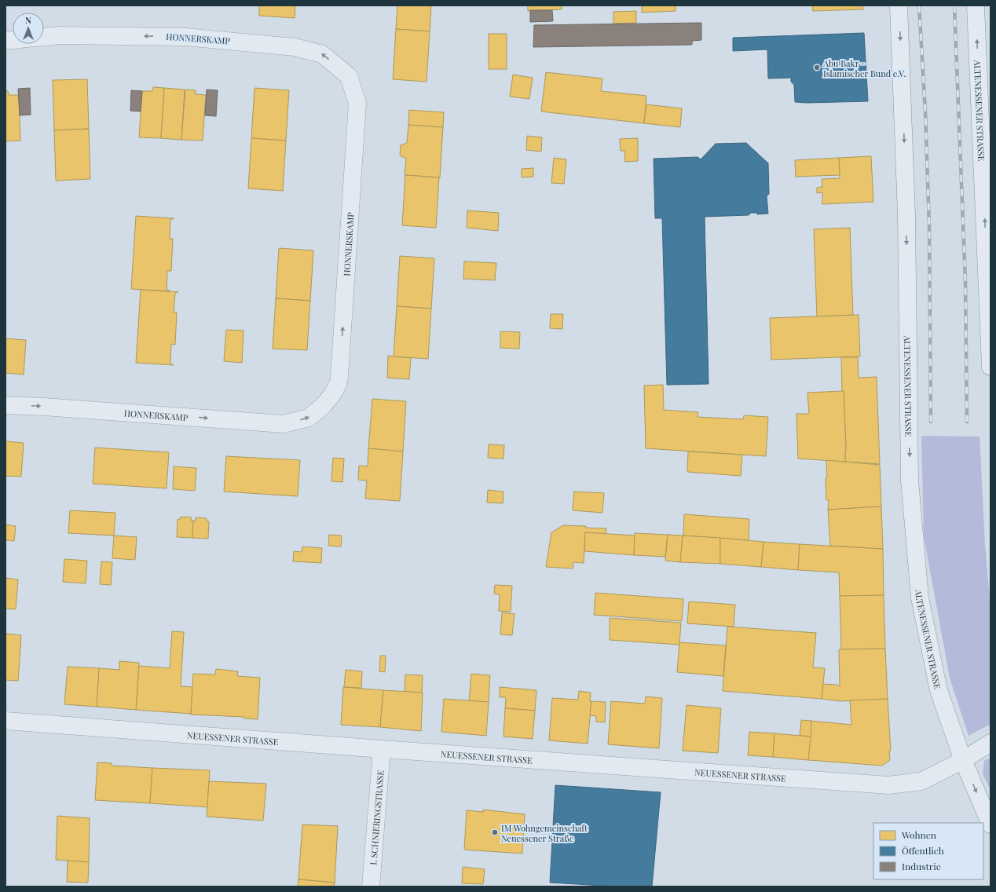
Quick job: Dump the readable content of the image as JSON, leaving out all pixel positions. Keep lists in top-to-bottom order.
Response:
{
  "streets": {
    "street": [
      "HONNERSKAMP",
      "ALTENESSENER STRASSE",
      "NEUESSENER STRASSE",
      "I. SCHNIERINGSTRASSE"
    ]
  },
  "crossings": [
    ["ALTENESSENER STRASSE", "NEUESSENER STRASSE"],
    ["NEUESSENER STRASSE", "I. SCHNIERINGSTRASSE"]
  ],
  "places": ["Abu Bakr - Islamischer Bund e.V.", "IM Wohngemeinschaft Neuessener Straße"],
  "legend": ["Wohnen", "Öffentlich", "Industrie"],
  "north": "top"
}
